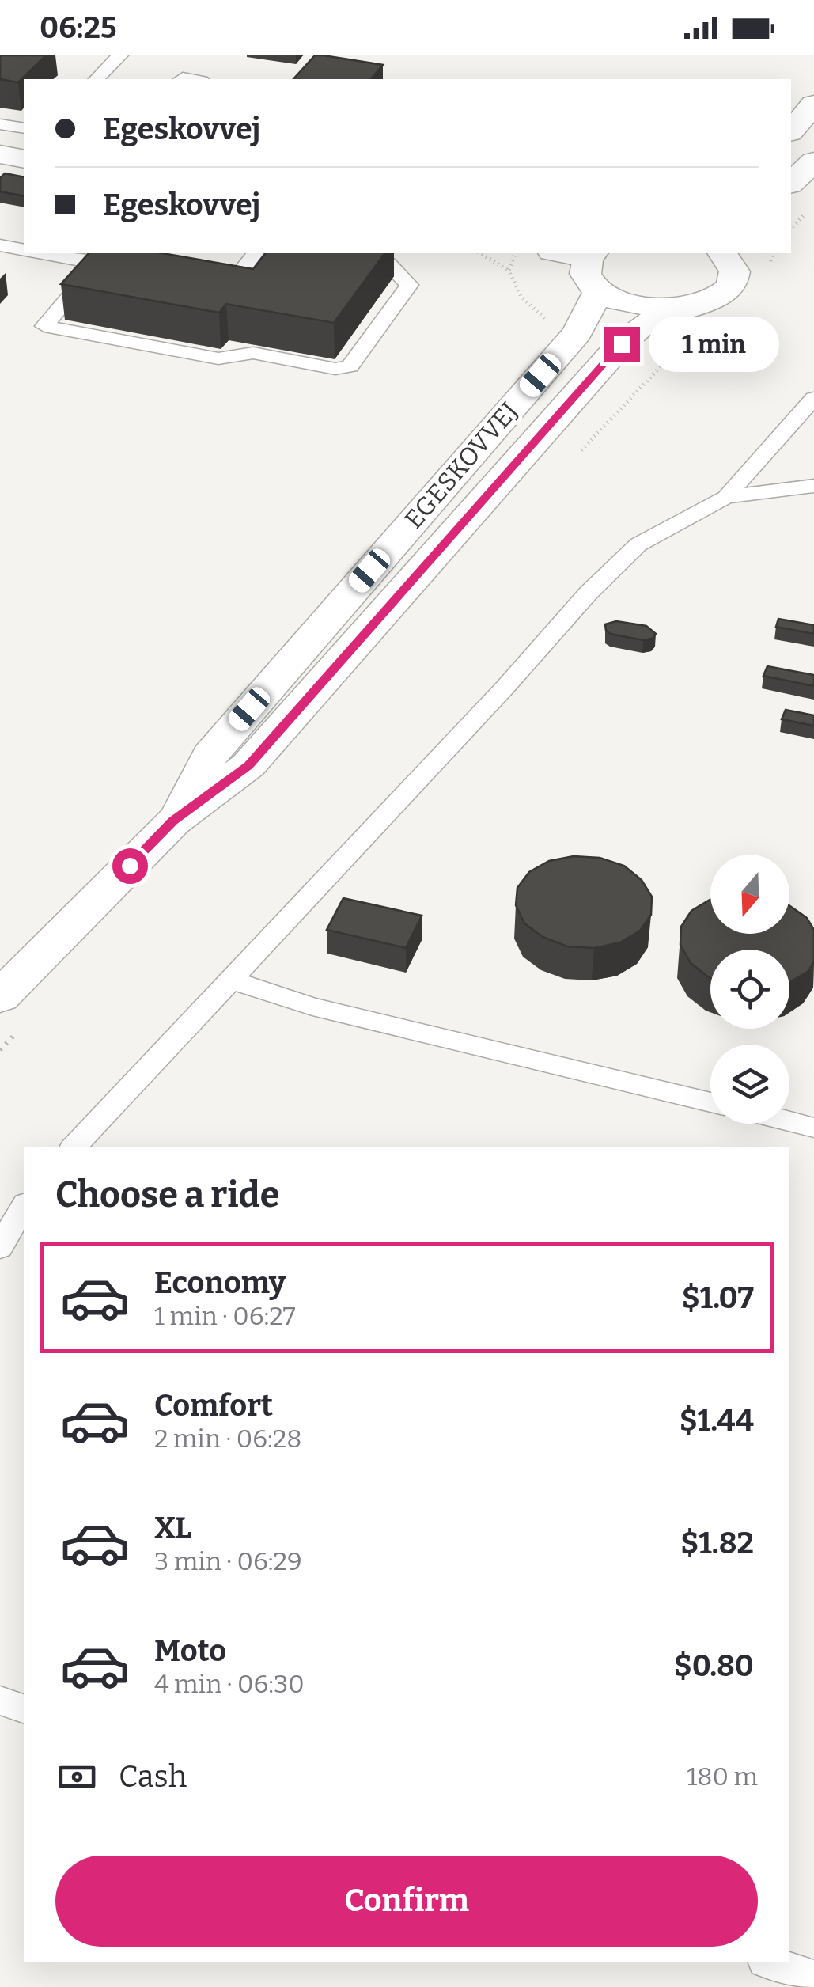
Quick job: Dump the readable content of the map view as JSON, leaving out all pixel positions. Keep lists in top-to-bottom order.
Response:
{
  "streets": {
    "main road": ["EGESKOVVEJ"]
  },
  "north": "bottom",
  "page": {
    "status": "06:25",
    "banner": ["Egeskovvej", "Egeskovvej"],
    "bubble": "1 min",
    "heading": "Choose a ride",
    "list": [
      {
        "name": "Economy",
        "note": "1 min · 06:27",
        "value": "$1.07"
      },
      {
        "name": "Comfort",
        "note": "2 min · 06:28",
        "value": "$1.44"
      },
      {
        "name": "XL",
        "note": "3 min · 06:29",
        "value": "$1.82"
      },
      {
        "name": "Moto",
        "note": "4 min · 06:30",
        "value": "$0.80"
      }
    ],
    "pay": ["Cash", "180 m"],
    "buttons": "Confirm"
  }
}
